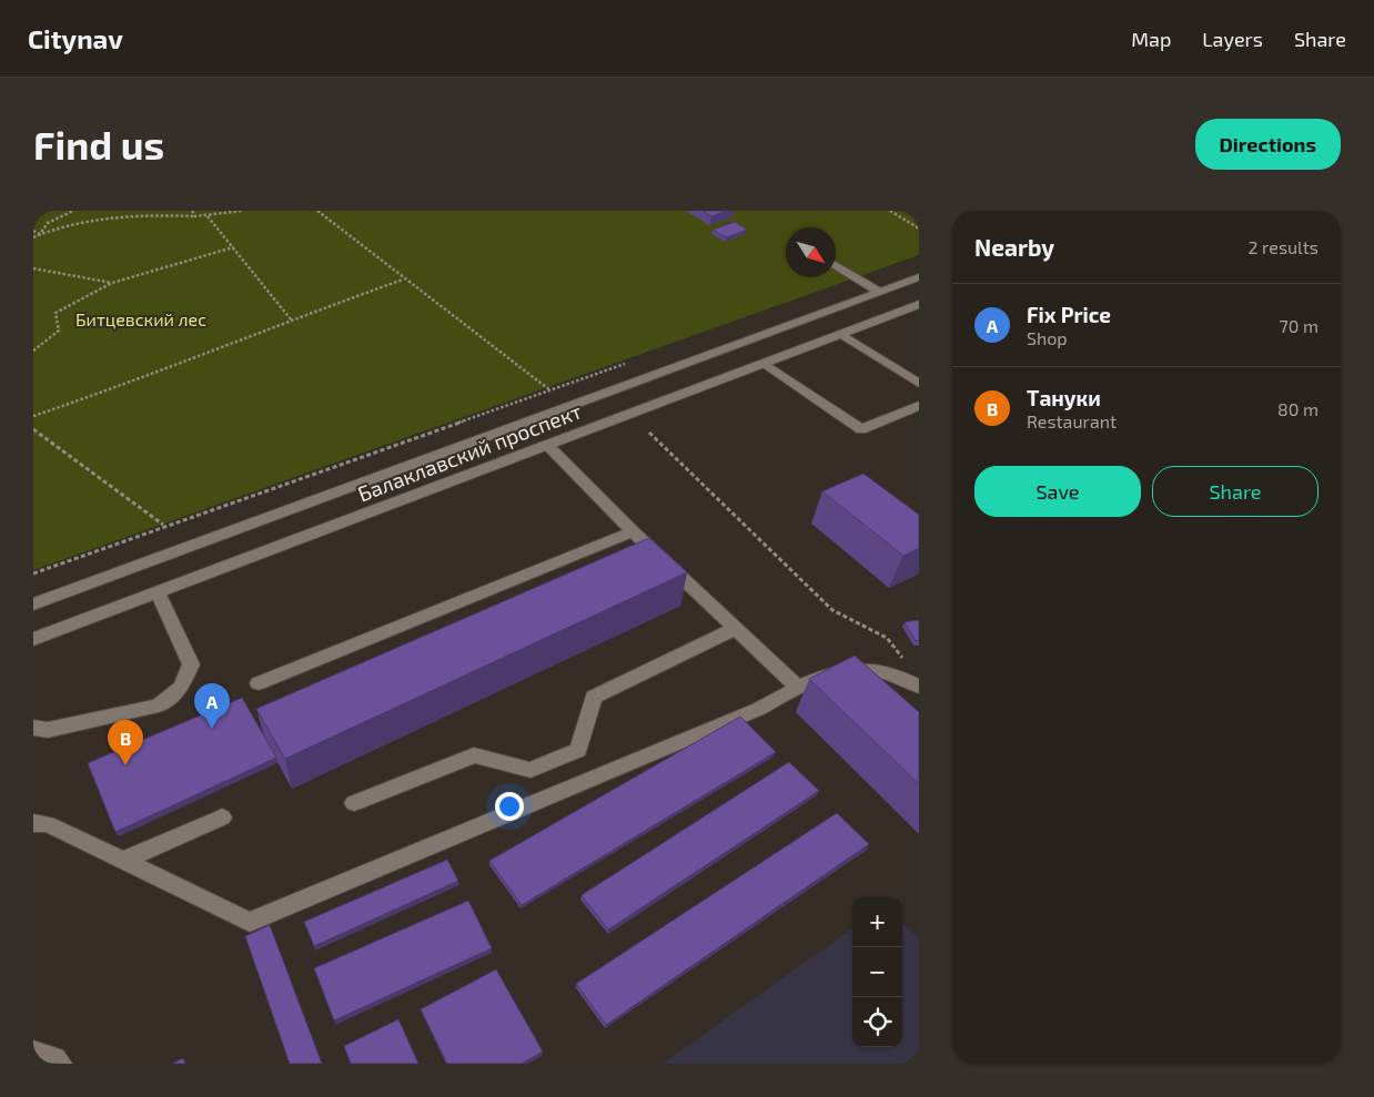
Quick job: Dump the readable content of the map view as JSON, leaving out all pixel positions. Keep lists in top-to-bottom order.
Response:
{
  "streets": {
    "main road": ["Балаклавский проспект"]
  },
  "parks": ["Битцевский лес"],
  "north": "bottom right",
  "page": {
    "header": "Citynav",
    "nav": ["Map", "Layers", "Share"],
    "buttons": [
      "Directions",
      ["Save", "Share"]
    ],
    "title": "Find us",
    "heading": ["Nearby", "2 results"],
    "list": [
      {
        "mark": "A",
        "name": "Fix Price",
        "note": "Shop",
        "value": "70 m"
      },
      {
        "mark": "B",
        "name": "Тануки",
        "note": "Restaurant",
        "value": "80 m"
      }
    ],
    "pins": ["A", "B"],
    "map_buttons": ["+", "−"]
  }
}
